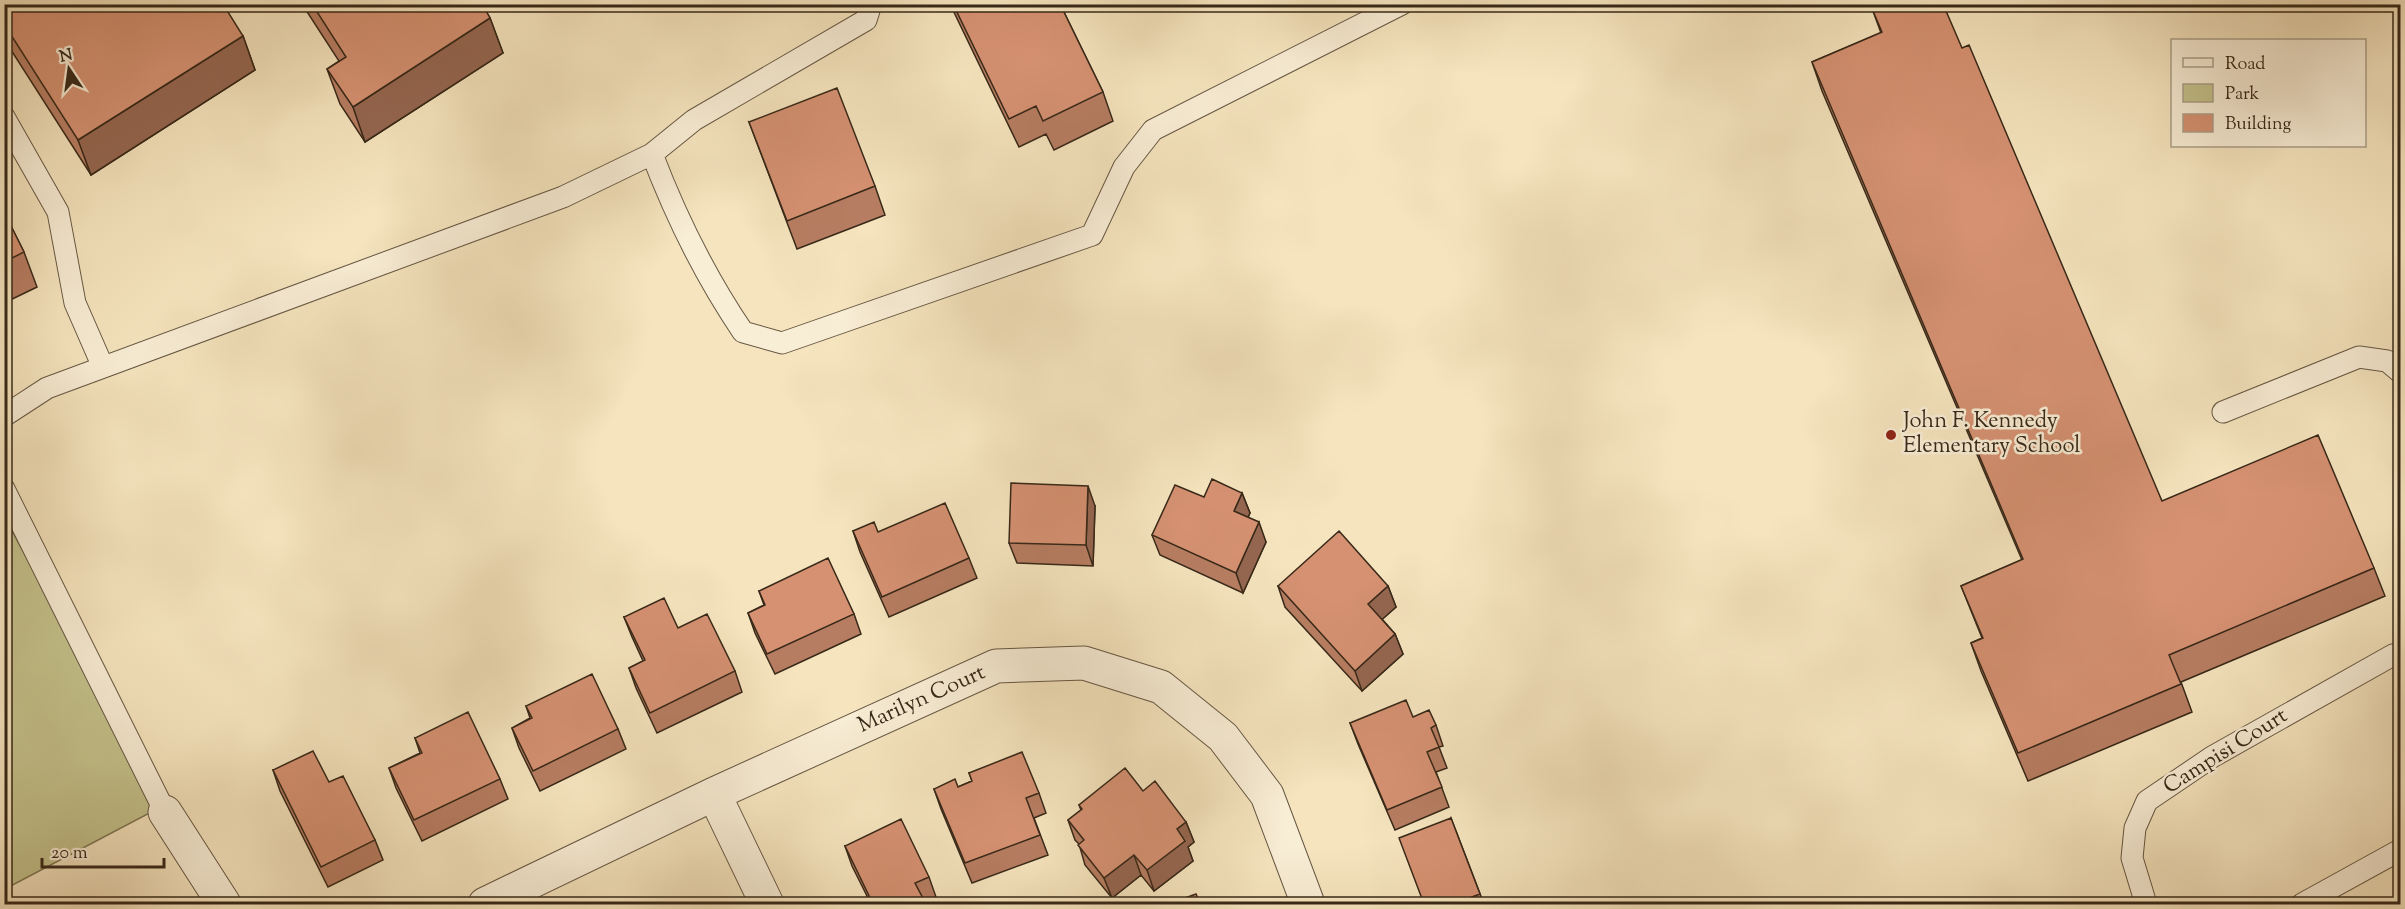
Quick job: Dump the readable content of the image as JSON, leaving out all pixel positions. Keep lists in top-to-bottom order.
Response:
{
  "streets": {
    "street": ["Marilyn Court"],
    "lane": ["Campisi Court"]
  },
  "places": ["John F. Kennedy Elementary School"],
  "legend": ["Road", "Park", "Building"],
  "scale_bar": "20 m",
  "north": "top"
}
